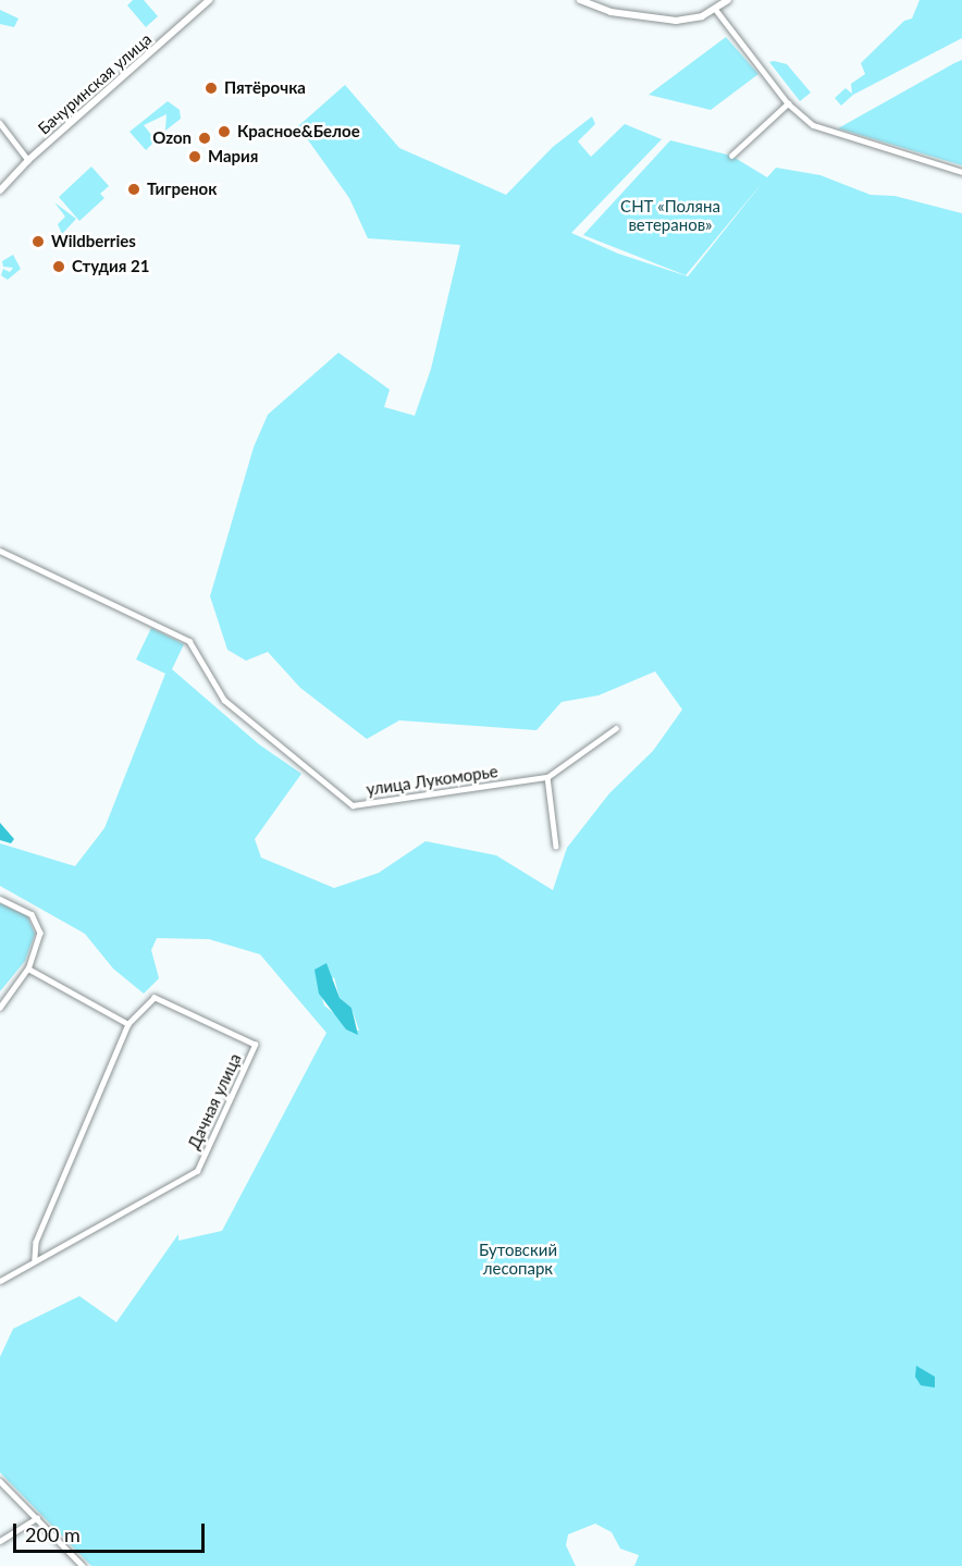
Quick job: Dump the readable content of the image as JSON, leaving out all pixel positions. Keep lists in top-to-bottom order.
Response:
{
  "streets": {
    "street": ["Бачуринская улица", "улица Лукоморье", "Дачная улица"]
  },
  "parks": ["СНТ «Поляна ветеранов»", "Бутовский лесопарк"],
  "places": [
    "Пятёрочка",
    "Красное&Белое",
    "Ozon",
    "Мария",
    "Тигренок",
    "Wildberries",
    "Студия 21"
  ],
  "scale_bar": "200 m"
}
